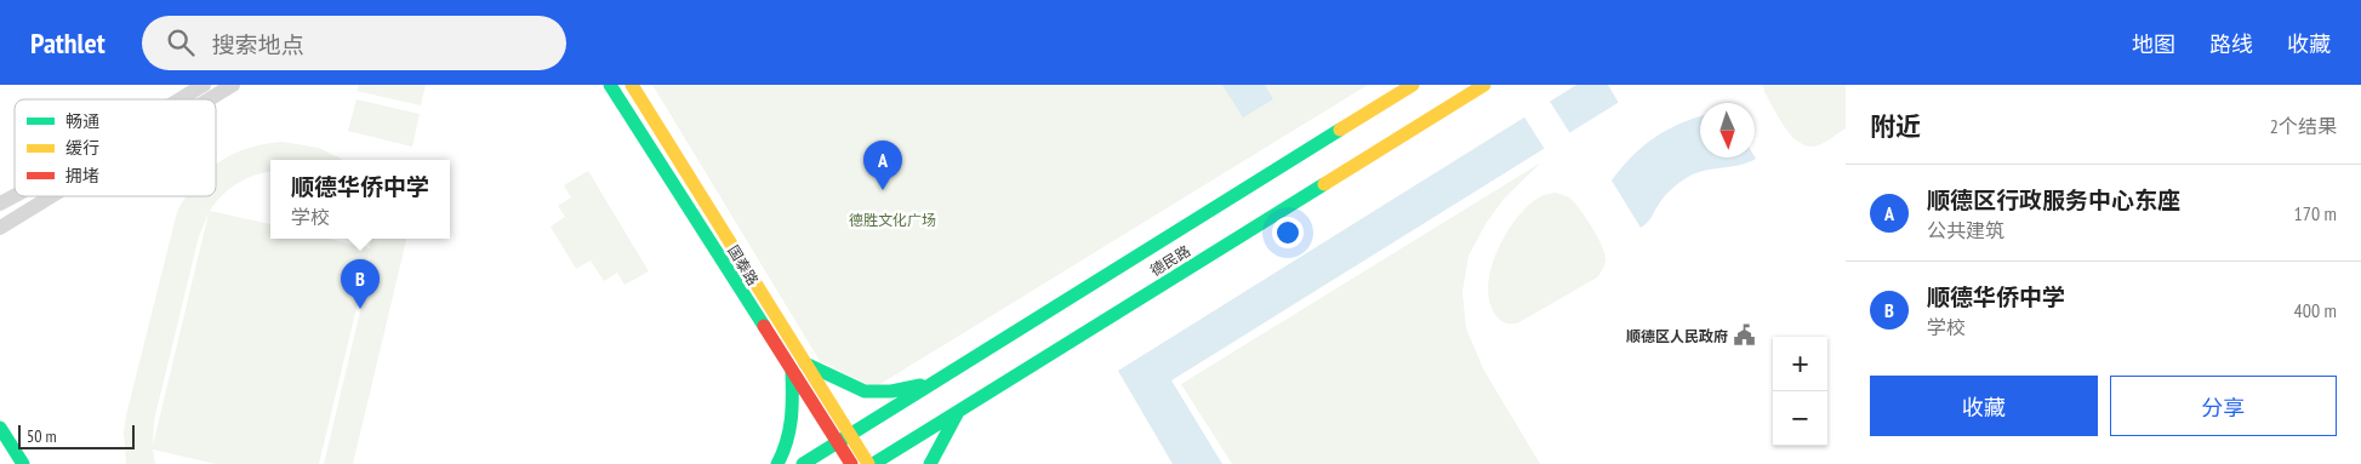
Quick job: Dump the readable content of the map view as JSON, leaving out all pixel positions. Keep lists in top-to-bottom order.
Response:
{
  "streets": {
    "main road": ["德民路", "国泰路"]
  },
  "parks": ["德胜文化广场"],
  "places": {
    "public building": ["顺德区人民政府"]
  },
  "legend": ["畅通", "缓行", "拥堵"],
  "scale_bar": "50 m",
  "north": "bottom",
  "page": {
    "header": "Pathlet",
    "search": "搜索地点",
    "nav": ["地图", "路线", "收藏"],
    "heading": ["附近", "2个结果"],
    "pins": ["A", "B"],
    "popup": ["顺德华侨中学", "学校"],
    "list": [
      {
        "mark": "A",
        "name": "顺德区行政服务中心东座",
        "note": "公共建筑",
        "value": "170 m"
      },
      {
        "mark": "B",
        "name": "顺德华侨中学",
        "note": "学校",
        "value": "400 m"
      }
    ],
    "map_buttons": ["+", "−"],
    "buttons": ["收藏", "分享"],
    "scale": "50 m"
  }
}
